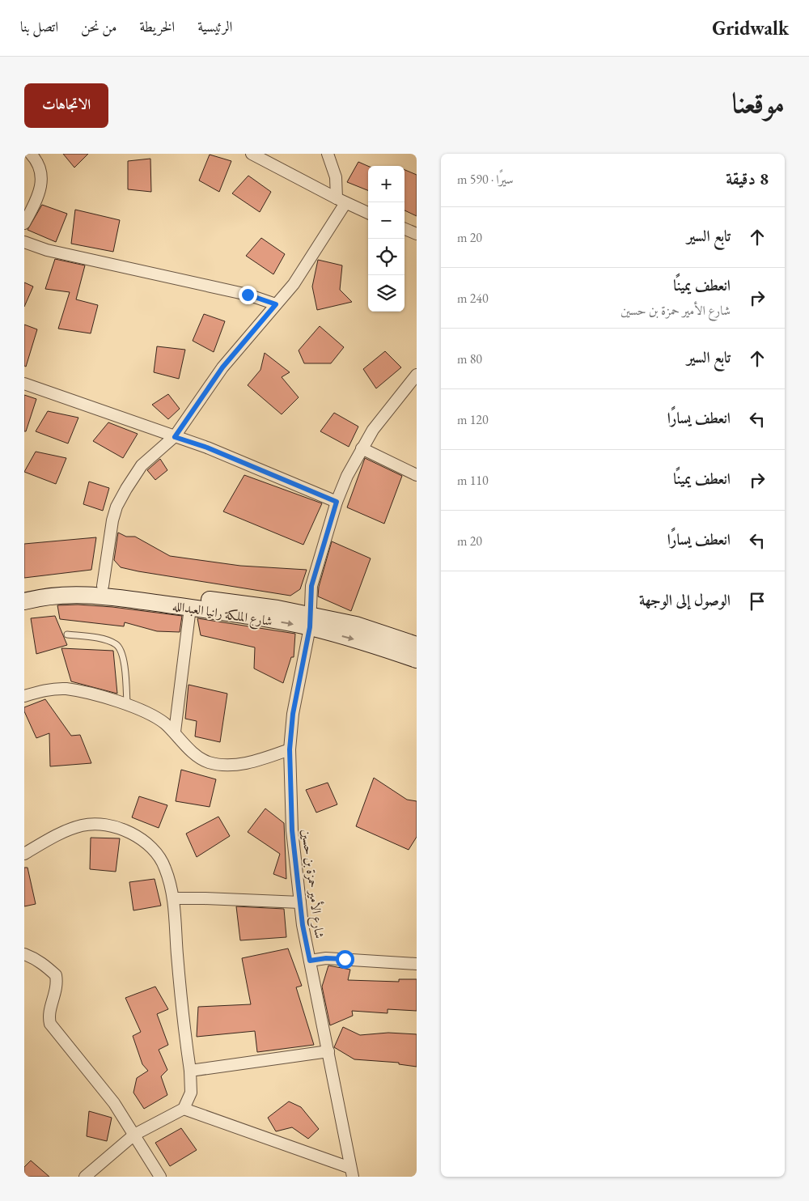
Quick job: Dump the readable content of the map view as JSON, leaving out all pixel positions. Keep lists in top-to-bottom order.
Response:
{
  "streets": {
    "main road": ["شارع الملكة رانيا العبدالله"],
    "street": ["شارع الأمير حمزة بن حسين"]
  },
  "crossings": [
    ["شارع الملكة رانيا العبدالله", "شارع الأمير حمزة بن حسين"]
  ],
  "page": {
    "header": "Gridwalk",
    "nav": [
      "الرئيسية",
      "الخريطة",
      "من نحن",
      "اتصل بنا"
    ],
    "title": "موقعنا",
    "buttons": "الاتجاهات",
    "heading": ["8 دقيقة", "سيرًا · 590 m"],
    "map_buttons": ["+", "−"],
    "list": [
      ["تابع السير", "20 m"],
      ["انعطف يمينًا", "شارع الأمير حمزة بن حسين", "240 m"],
      ["تابع السير", "80 m"],
      ["انعطف يسارًا", "120 m"],
      ["انعطف يمينًا", "110 m"],
      ["انعطف يسارًا", "20 m"],
      "الوصول إلى الوجهة"
    ]
  }
}
